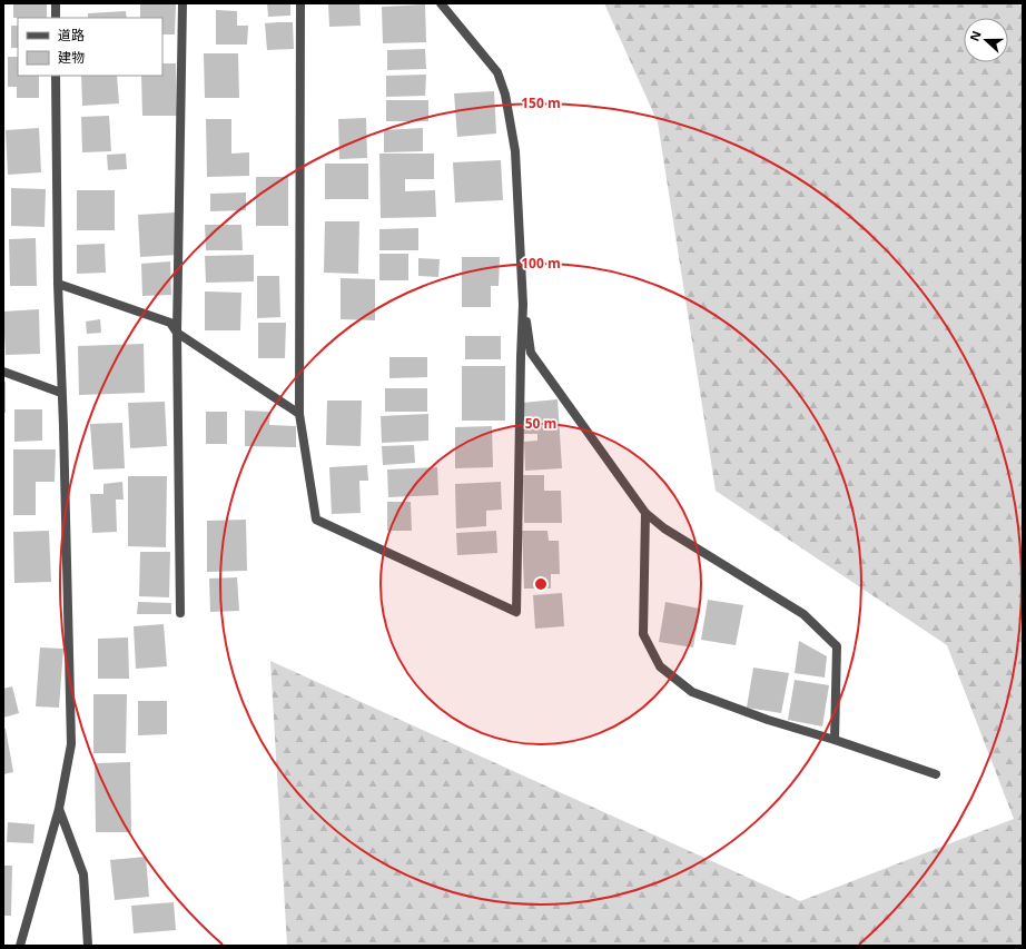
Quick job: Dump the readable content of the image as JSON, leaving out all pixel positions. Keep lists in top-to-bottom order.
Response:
{
  "legend": ["道路", "建物"],
  "north": "left",
  "rings": ["150 m", "100 m", "50 m"]
}
